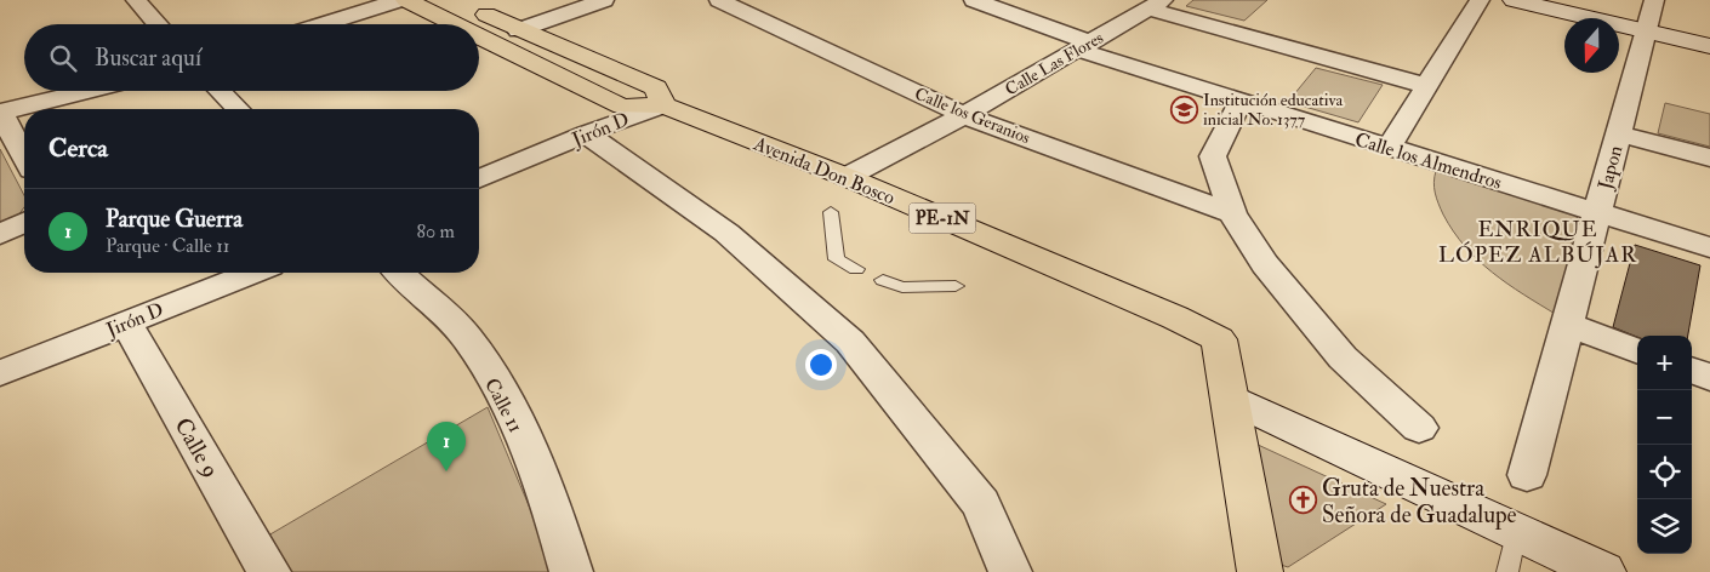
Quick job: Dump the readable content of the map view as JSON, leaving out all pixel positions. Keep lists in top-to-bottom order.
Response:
{
  "streets": {
    "main road": ["Avenida Don Bosco", "PE-1N"],
    "street": [
      "Calle Las Flores",
      "Calle los Geranios",
      "Jirón D",
      "Calle los Almendros",
      "Japon",
      "Calle 11",
      "Calle 9"
    ]
  },
  "crossings": [
    ["Calle Las Flores", "Calle los Geranios"],
    ["Calle Las Flores", "Calle los Almendros"],
    ["Calle Las Flores", "Avenida Don Bosco"],
    ["Jirón D", "Avenida Don Bosco"],
    ["Jirón D", "Calle 9"],
    ["Calle los Almendros", "Japon"],
    ["Avenida Don Bosco", "PE-1N"]
  ],
  "districts": ["ENRIQUE LÓPEZ ALBÚJAR"],
  "places": {
    "school or university": ["Institución educativa inicial No. 1377"],
    "church": ["Gruta de Nuestra Señora de Guadalupe"]
  },
  "north": "bottom",
  "page": {
    "search": "Buscar aquí",
    "heading": "Cerca",
    "list": [
      {
        "mark": "1",
        "name": "Parque Guerra",
        "note": "Parque · Calle 11",
        "value": "80 m"
      }
    ],
    "map_buttons": ["+", "−"],
    "pins": "1"
  }
}
